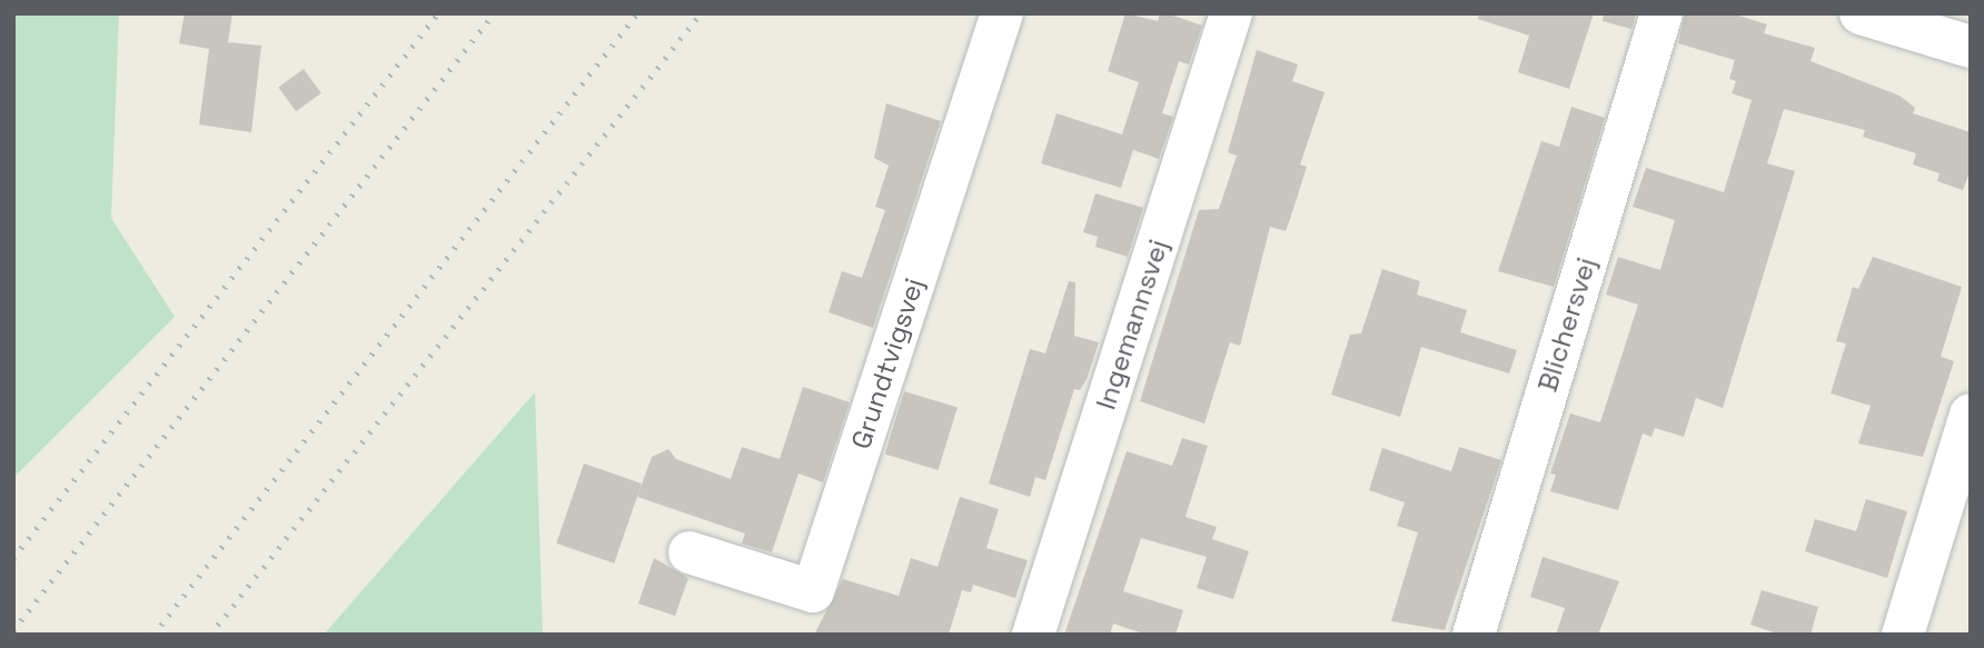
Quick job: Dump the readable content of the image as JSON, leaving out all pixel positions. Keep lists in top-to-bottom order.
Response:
{
  "streets": {
    "street": ["Ingemannsvej", "Blichersvej", "Grundtvigsvej"]
  }
}
